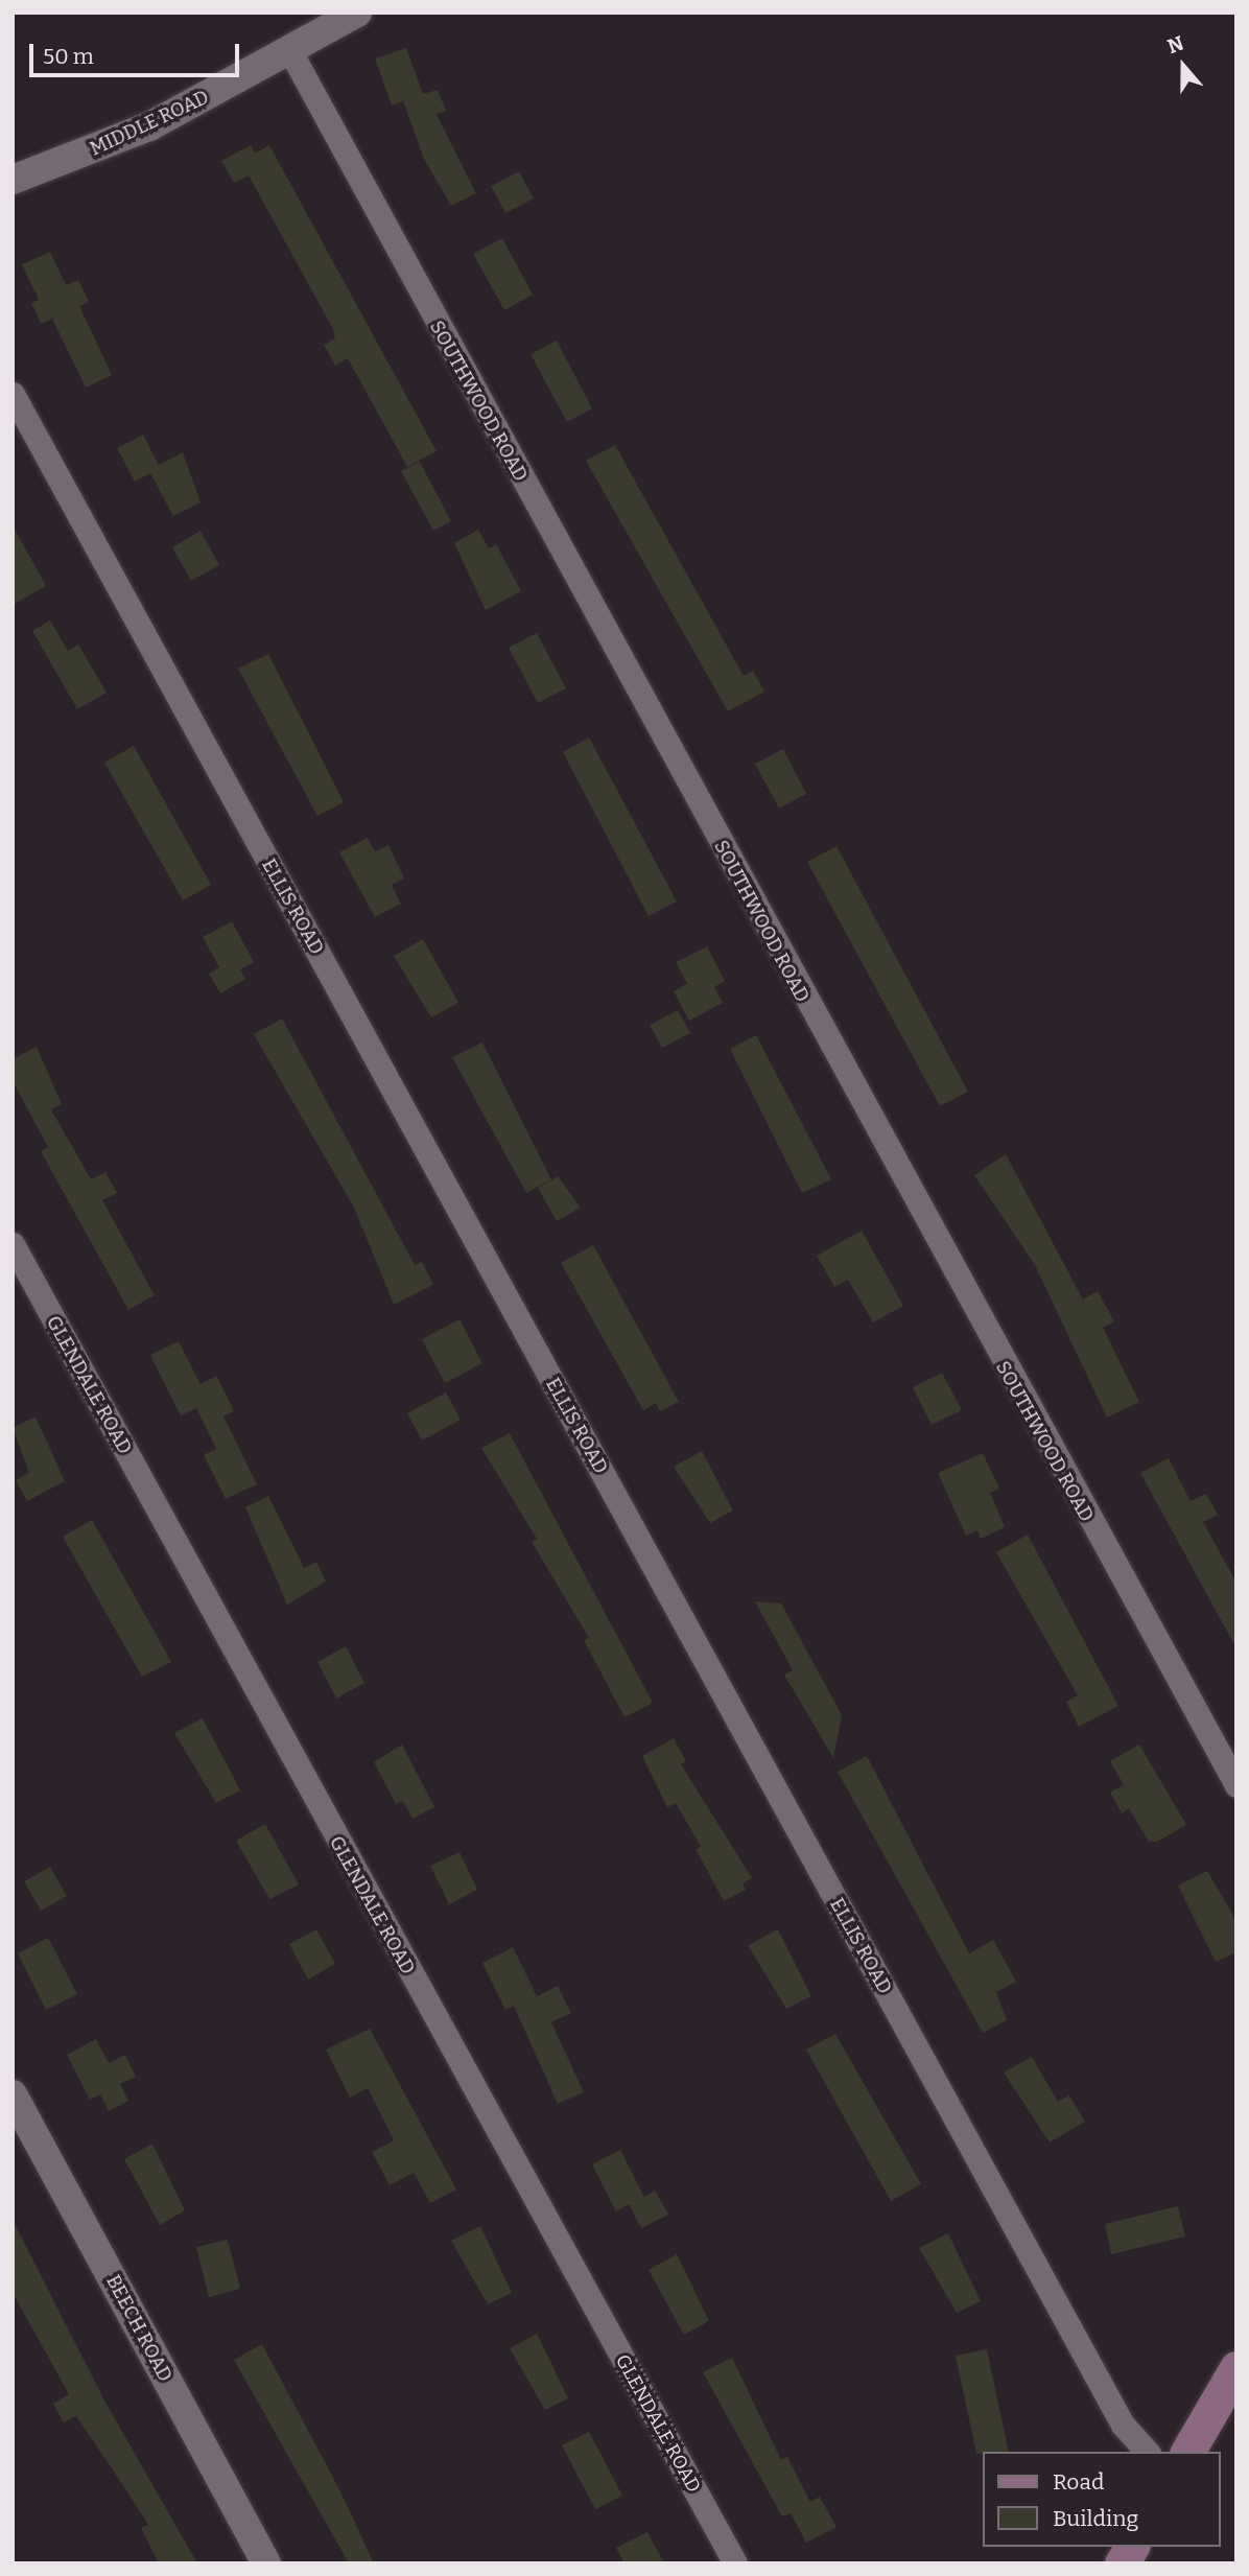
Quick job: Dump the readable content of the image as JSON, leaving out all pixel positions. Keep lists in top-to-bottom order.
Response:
{
  "streets": {
    "street": [
      "MIDDLE ROAD",
      "SOUTHWOOD ROAD",
      "ELLIS ROAD",
      "GLENDALE ROAD",
      "BEECH ROAD"
    ]
  },
  "crossings": [
    ["MIDDLE ROAD", "SOUTHWOOD ROAD"]
  ],
  "legend": ["Road", "Building"],
  "scale_bar": "50 m",
  "north": "top"
}
